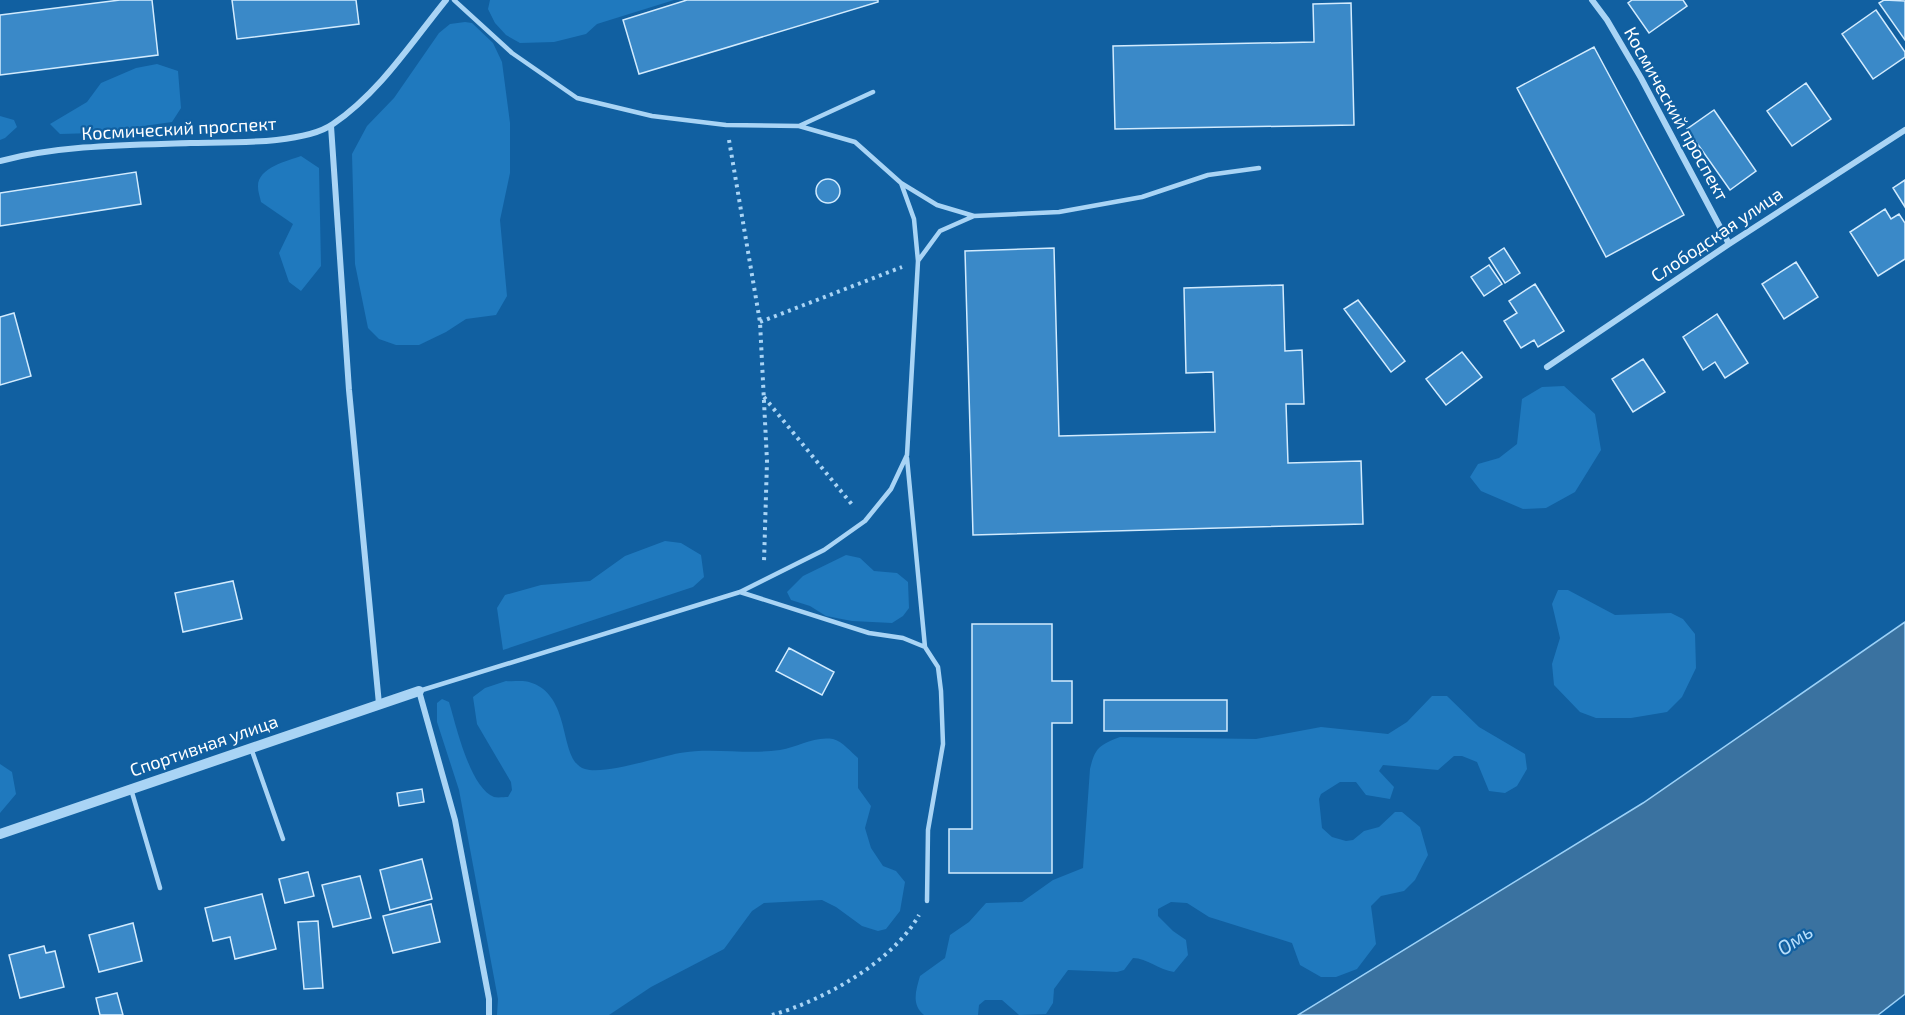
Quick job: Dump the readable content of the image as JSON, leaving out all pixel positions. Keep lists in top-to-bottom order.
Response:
{
  "streets": {
    "street": ["Космический проспект", "Слободская улица", "Спортивная улица"]
  },
  "crossings": [
    ["Космический проспект", "Слободская улица"]
  ],
  "water": ["Омь"]
}
